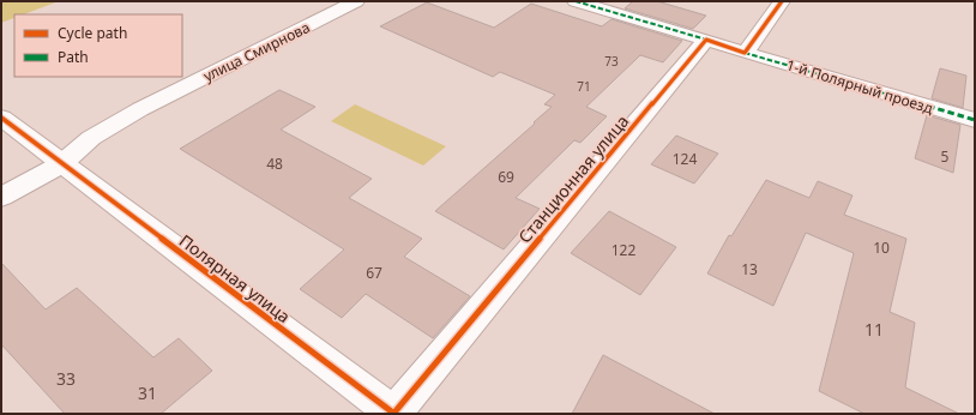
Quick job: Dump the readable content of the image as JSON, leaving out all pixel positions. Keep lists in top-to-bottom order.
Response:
{
  "streets": {
    "street": [
      "улица Смирнова",
      "1-й Полярный проезд",
      "Станционная улица",
      "Полярная улица"
    ]
  },
  "crossings": [
    ["улица Смирнова", "Полярная улица"],
    ["Станционная улица", "Полярная улица"]
  ],
  "house_numbers": [
    "73",
    "71",
    "5",
    "124",
    "48",
    "69",
    "10",
    "122",
    "13",
    "67",
    "11",
    "33",
    "31"
  ],
  "legend": ["Cycle path", "Path"]
}
